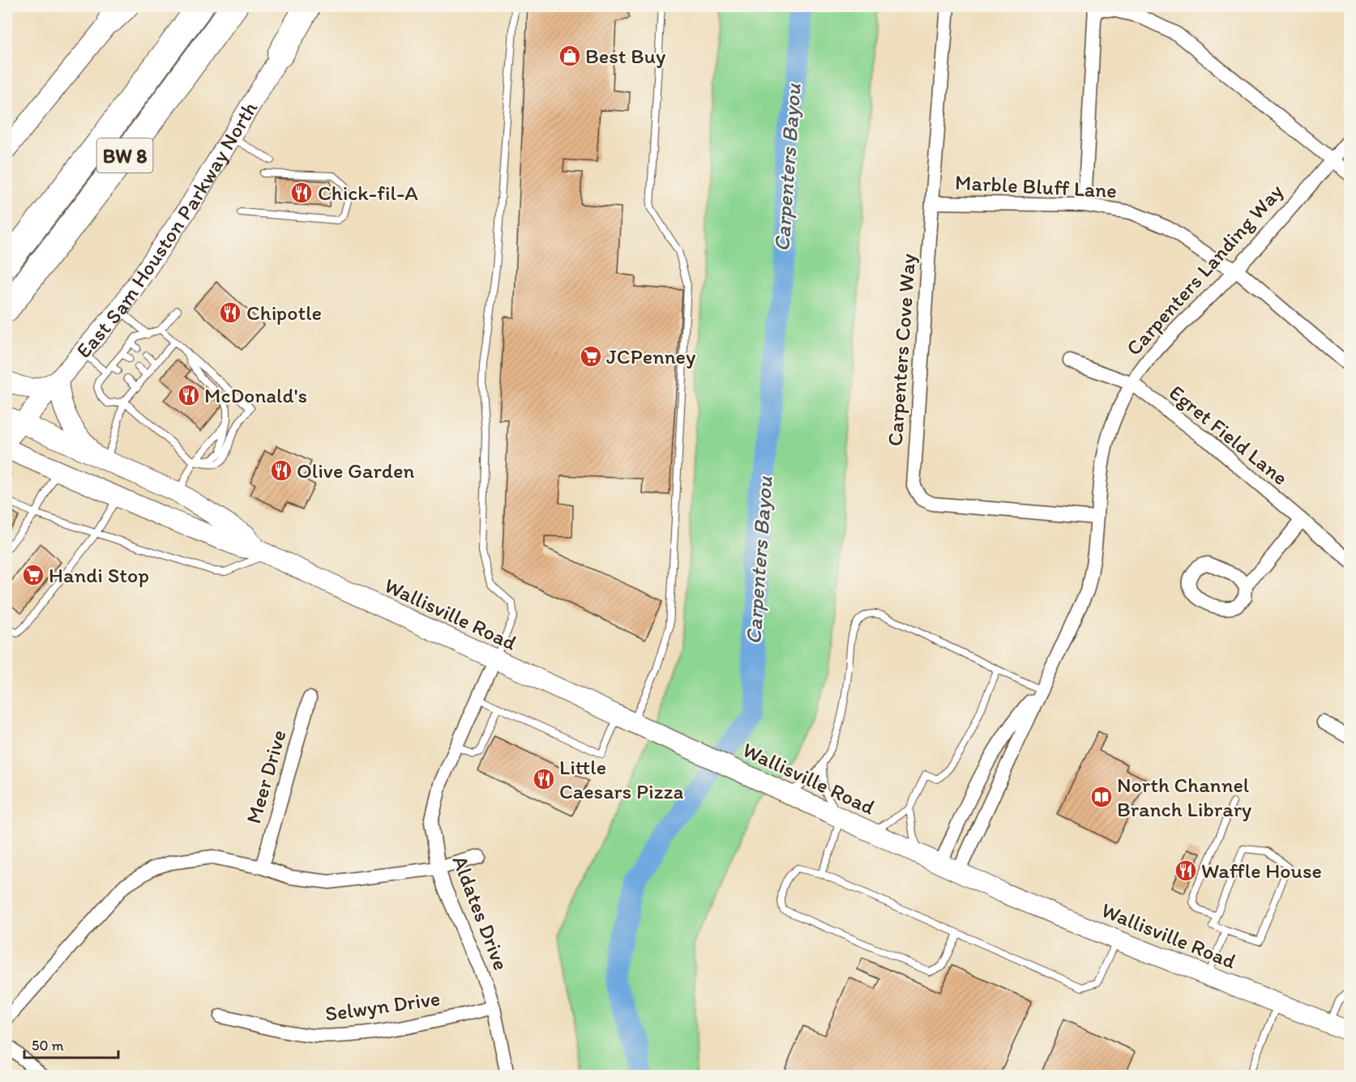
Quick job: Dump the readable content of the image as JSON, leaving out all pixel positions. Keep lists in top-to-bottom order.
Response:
{
  "streets": {
    "highway": ["BW 8"],
    "main road": ["East Sam Houston Parkway North", "Wallisville Road"],
    "street": [
      "Marble Bluff Lane",
      "Carpenters Landing Way",
      "Carpenters Cove Way",
      "Egret Field Lane",
      "Meer Drive",
      "Aldates Drive",
      "Selwyn Drive"
    ]
  },
  "crossings": [
    ["Marble Bluff Lane", "Carpenters Landing Way"],
    ["Marble Bluff Lane", "Carpenters Cove Way"],
    ["East Sam Houston Parkway North", "Wallisville Road"],
    ["Carpenters Landing Way", "Carpenters Cove Way"],
    ["Carpenters Landing Way", "Egret Field Lane"],
    ["Carpenters Landing Way", "Wallisville Road"],
    ["Wallisville Road", "Aldates Drive"],
    ["Aldates Drive", "Selwyn Drive"]
  ],
  "water": ["Carpenters Bayou"],
  "places": {
    "shop": ["Best Buy"],
    "restaurant": [
      "Chick-fil-A",
      "Chipotle",
      "McDonald's",
      "Olive Garden",
      "Little Caesars Pizza",
      "Waffle House"
    ],
    "supermarket": ["JCPenney", "Handi Stop"],
    "library": ["North Channel Branch Library"]
  },
  "scale_bar": "50 m"
}
